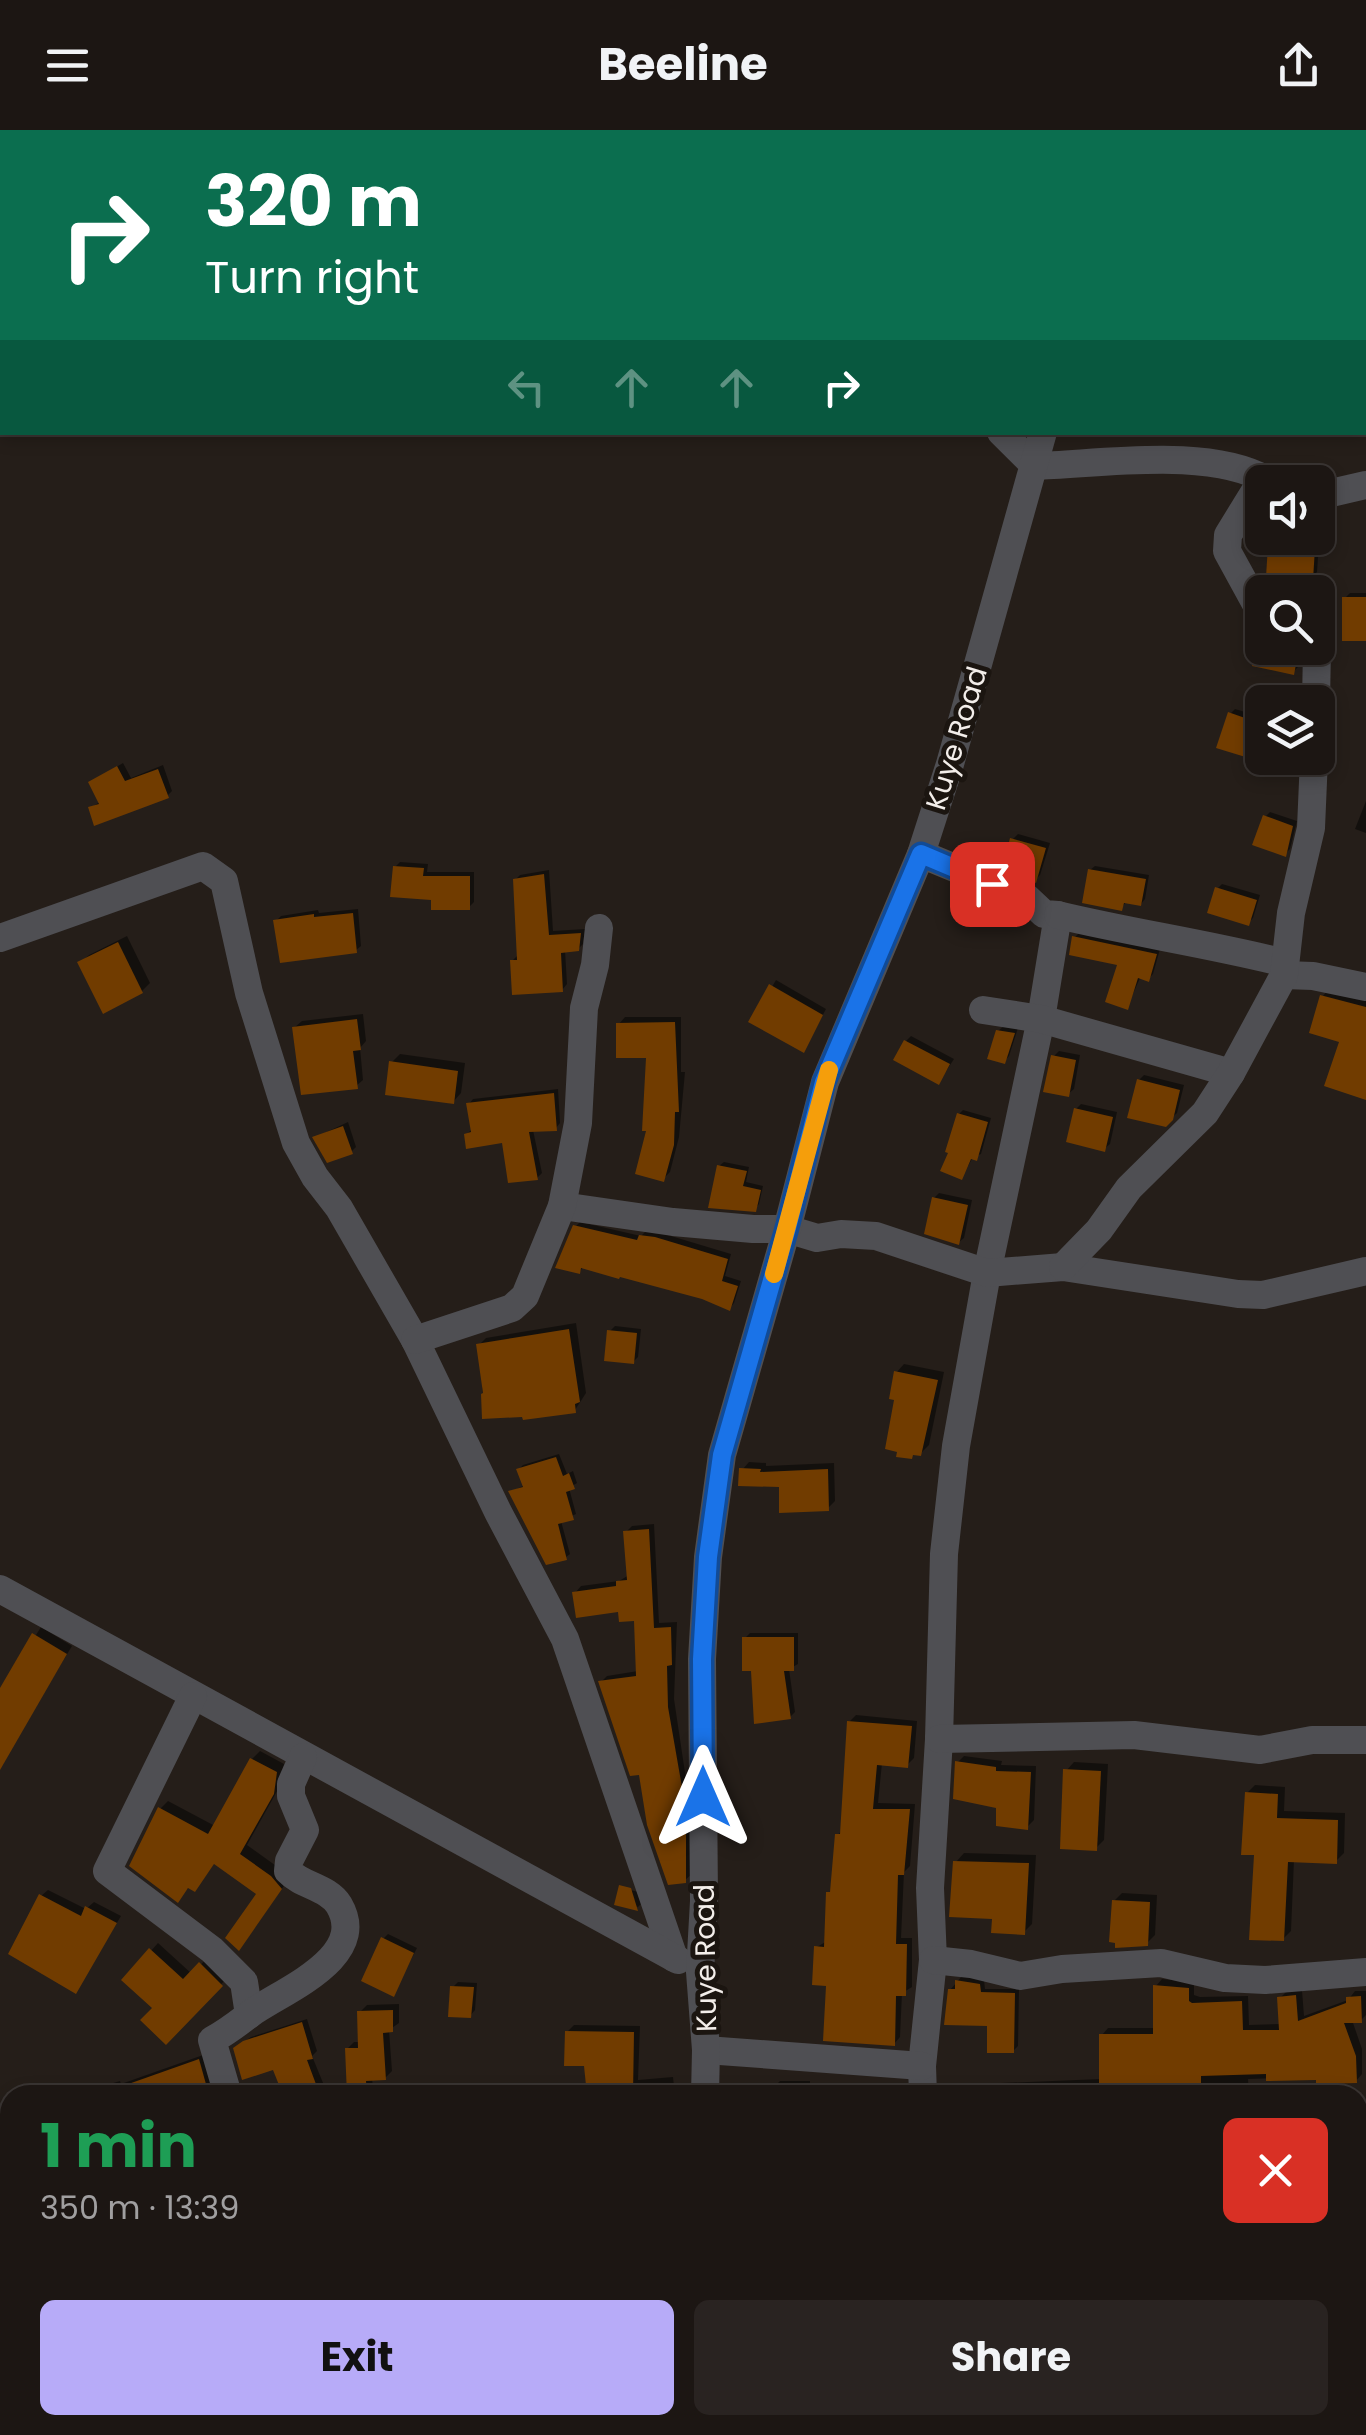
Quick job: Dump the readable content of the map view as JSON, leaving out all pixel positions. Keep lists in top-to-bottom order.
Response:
{
  "streets": {
    "street": ["Kuye Road"]
  },
  "page": {
    "header": "Beeline",
    "turn": ["320 m", "Turn right"],
    "heading": ["1 min", "350 m · 13:39"],
    "buttons": ["Exit", "Share"]
  }
}
